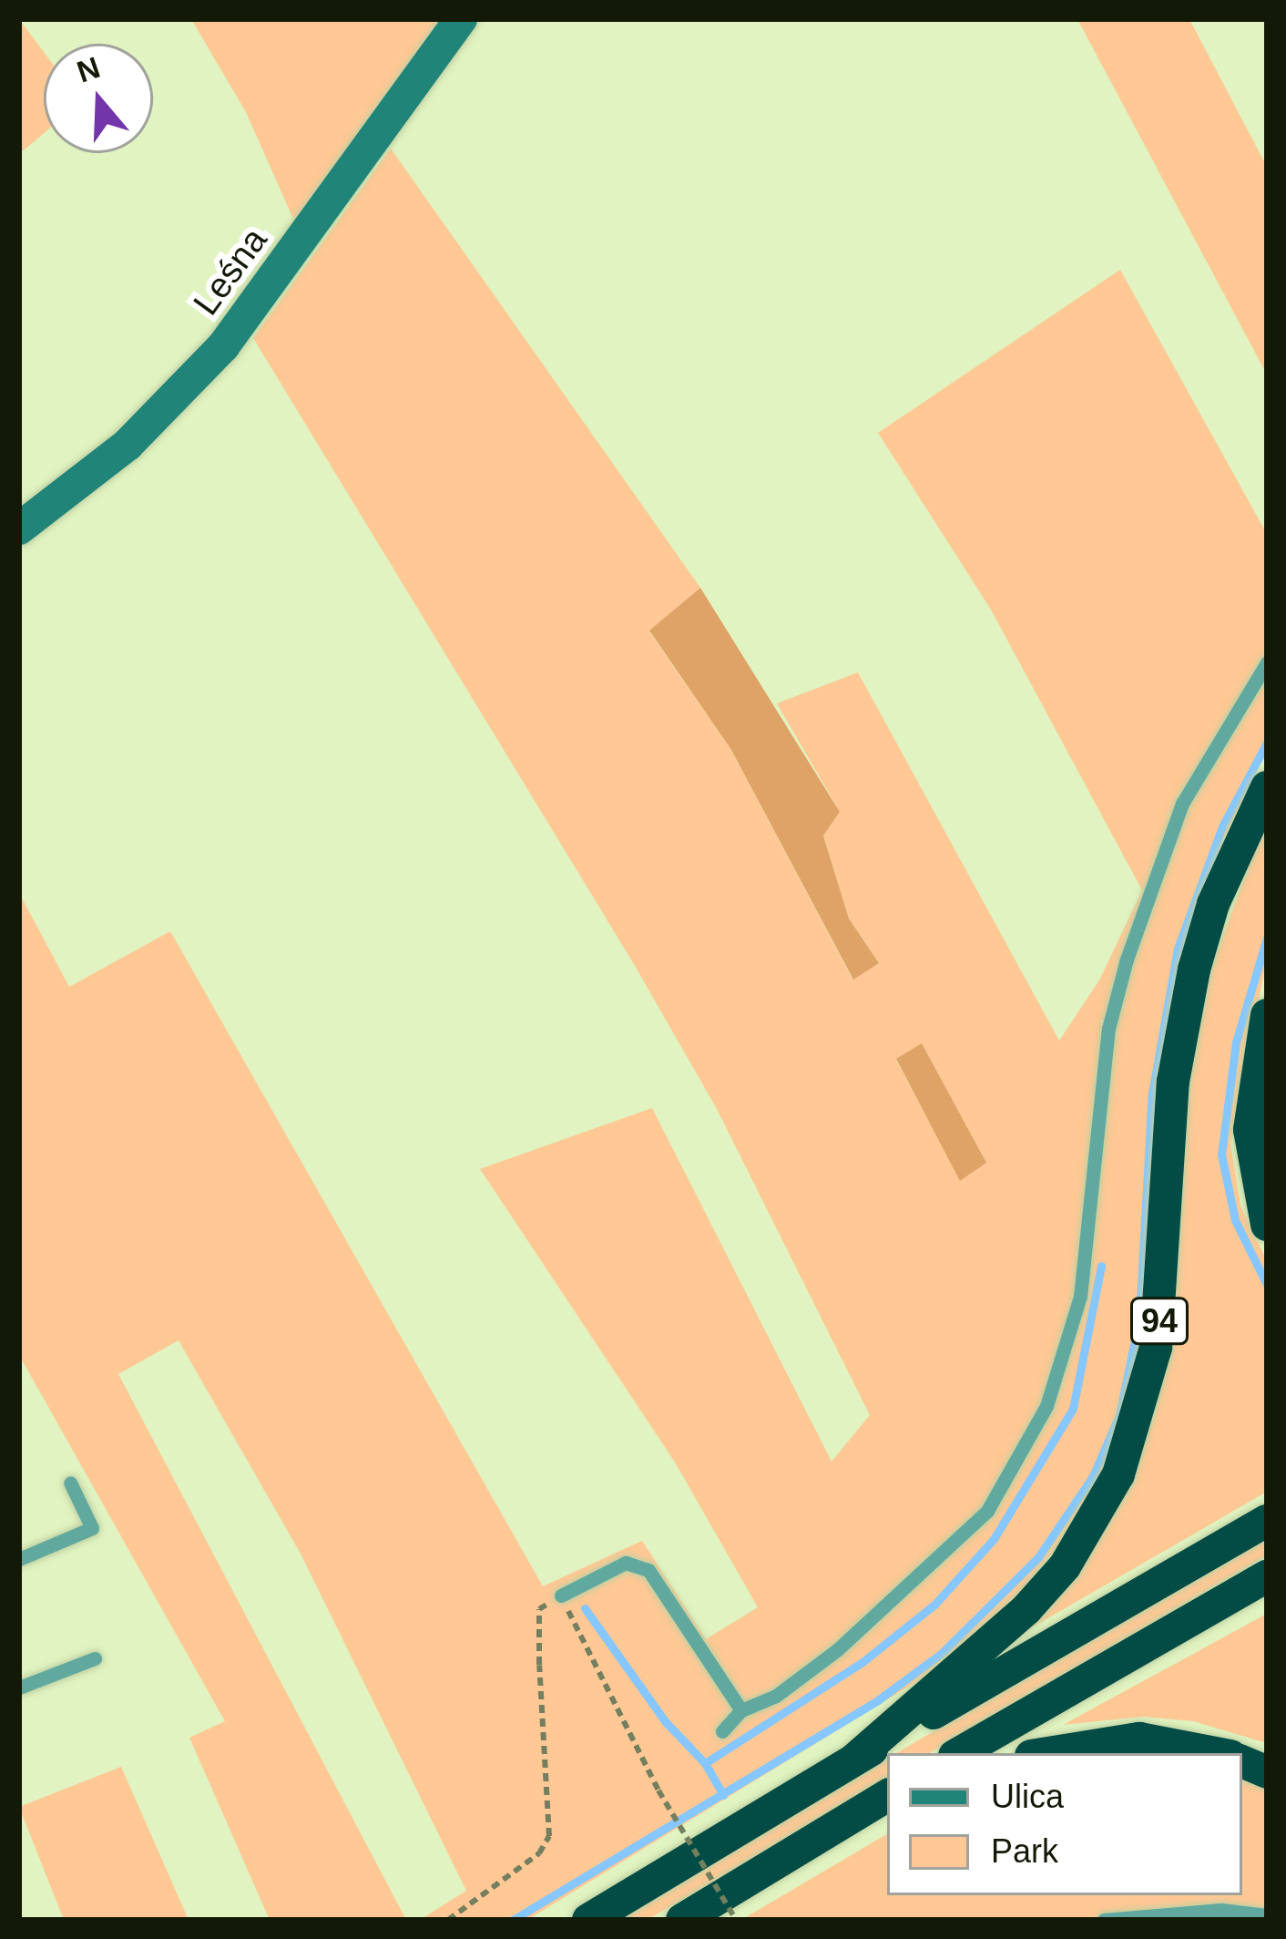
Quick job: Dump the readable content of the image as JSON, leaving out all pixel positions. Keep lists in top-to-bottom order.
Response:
{
  "streets": {
    "highway": ["94"],
    "street": ["Leśna"]
  },
  "legend": ["Ulica", "Park"],
  "north": "top"
}
